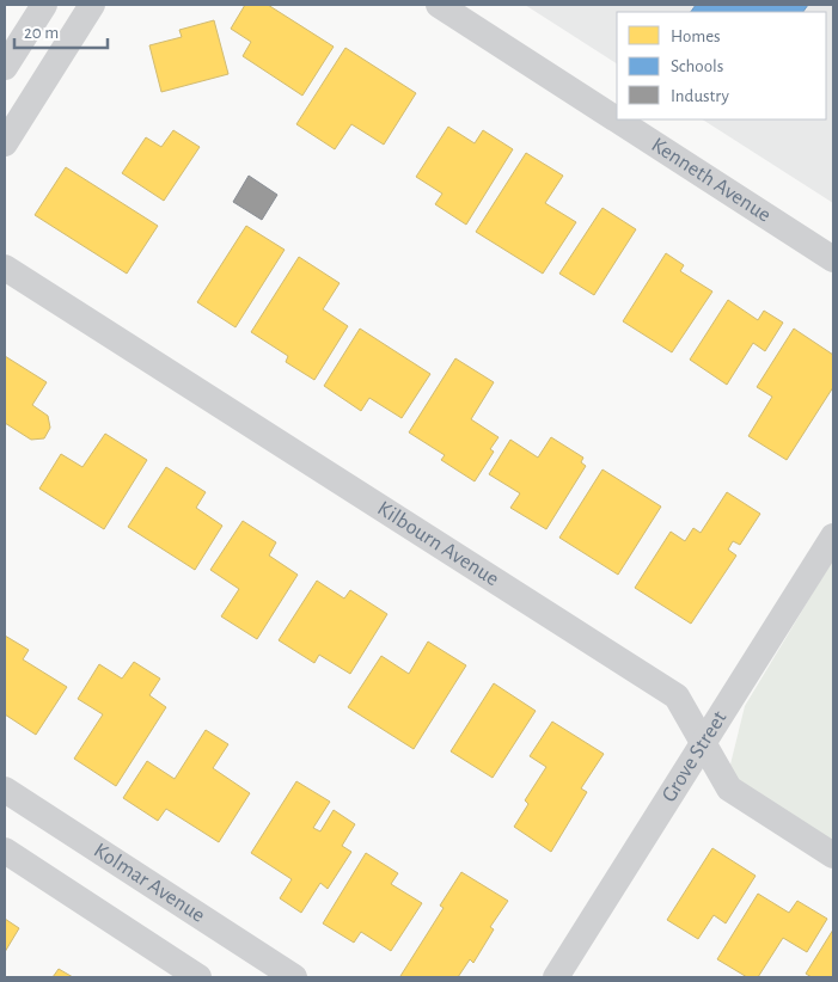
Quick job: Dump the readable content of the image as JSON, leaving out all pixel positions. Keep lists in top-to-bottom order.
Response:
{
  "streets": {
    "street": [
      "Kenneth Avenue",
      "Kilbourn Avenue",
      "Grove Street",
      "Kolmar Avenue"
    ]
  },
  "crossings": [
    ["Kilbourn Avenue", "Grove Street"]
  ],
  "legend": ["Homes", "Schools", "Industry"],
  "scale_bar": "20 m"
}
